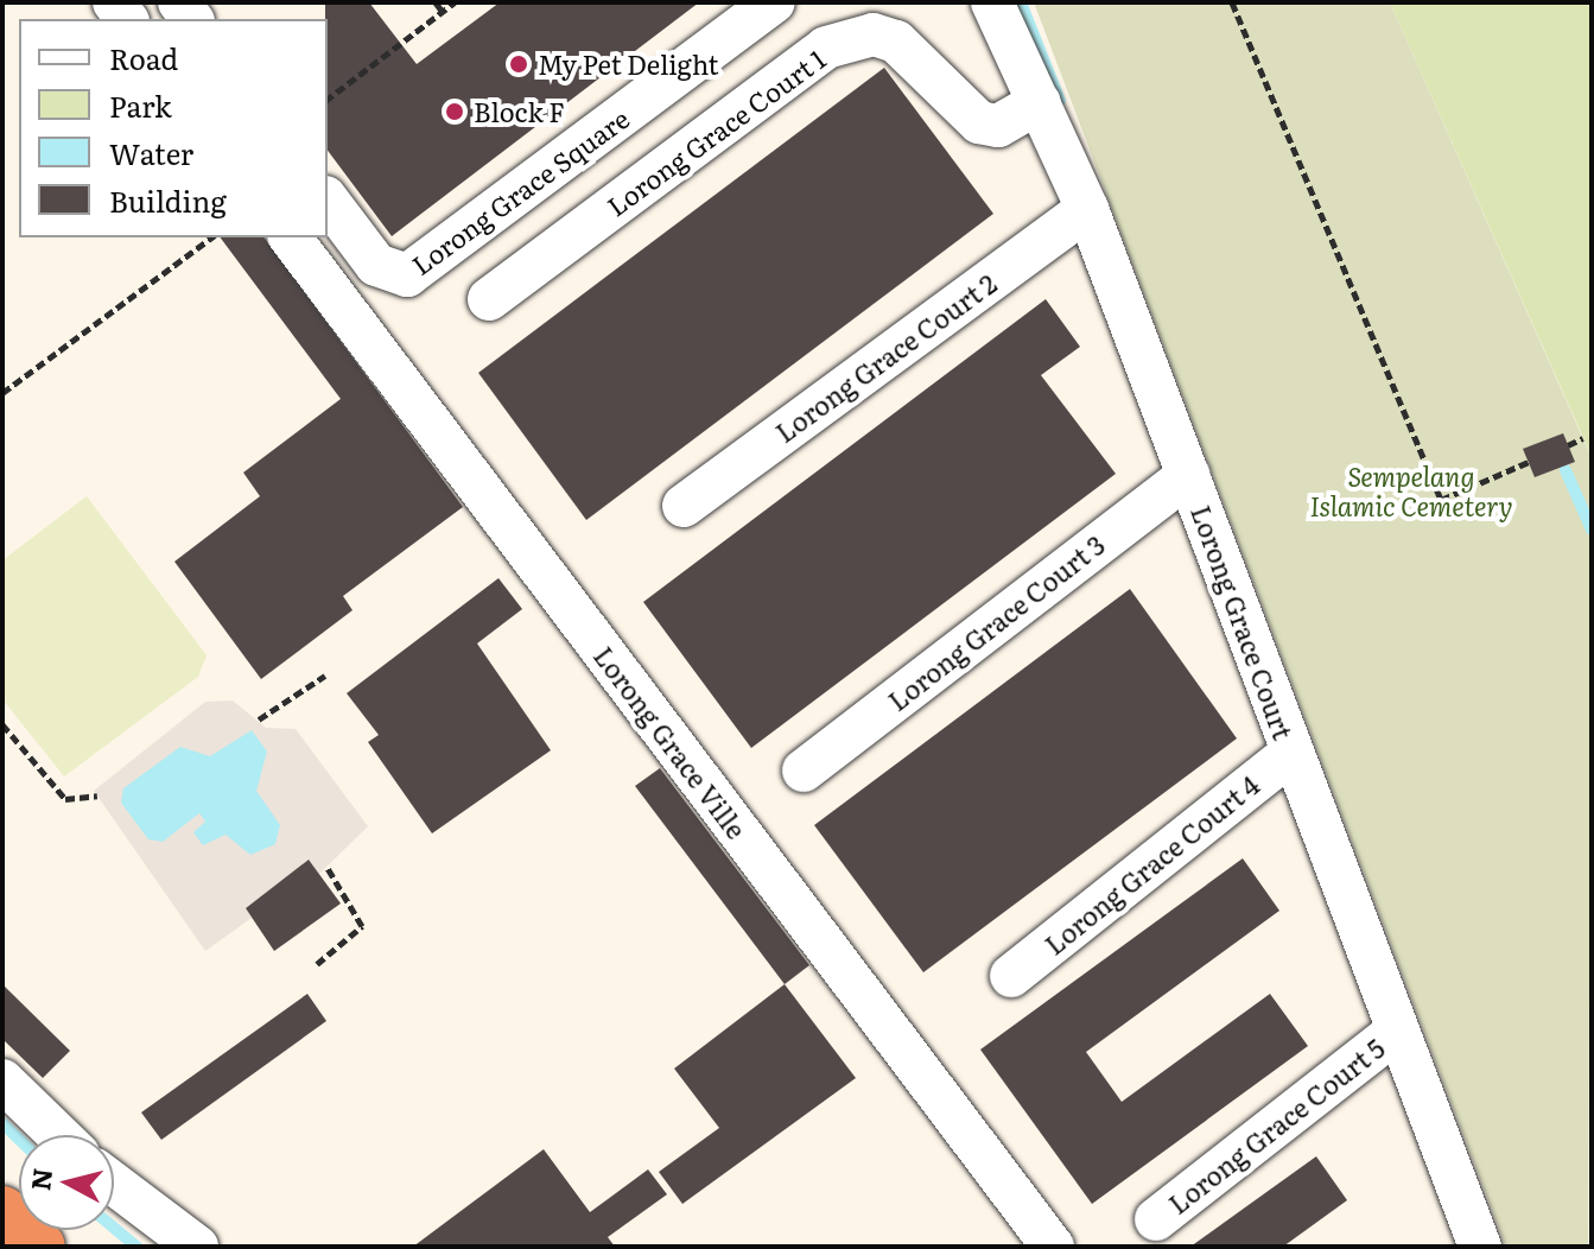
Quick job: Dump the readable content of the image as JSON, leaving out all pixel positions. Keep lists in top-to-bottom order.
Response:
{
  "streets": {
    "street": [
      "Lorong Grace Court 1",
      "Lorong Grace Square",
      "Lorong Grace Court 2",
      "Lorong Grace Court 3",
      "Lorong Grace Court",
      "Lorong Grace Ville",
      "Lorong Grace Court 4",
      "Lorong Grace Court 5"
    ]
  },
  "crossings": [
    ["Lorong Grace Court 1", "Lorong Grace Court"],
    ["Lorong Grace Court 2", "Lorong Grace Court"],
    ["Lorong Grace Court 3", "Lorong Grace Court"],
    ["Lorong Grace Court", "Lorong Grace Court 4"],
    ["Lorong Grace Court", "Lorong Grace Court 5"]
  ],
  "parks": ["Sempelang Islamic Cemetery"],
  "places": ["My Pet Delight", "Block F"],
  "legend": [
    "Road",
    "Park",
    "Water",
    "Building"
  ],
  "north": "left"
}
